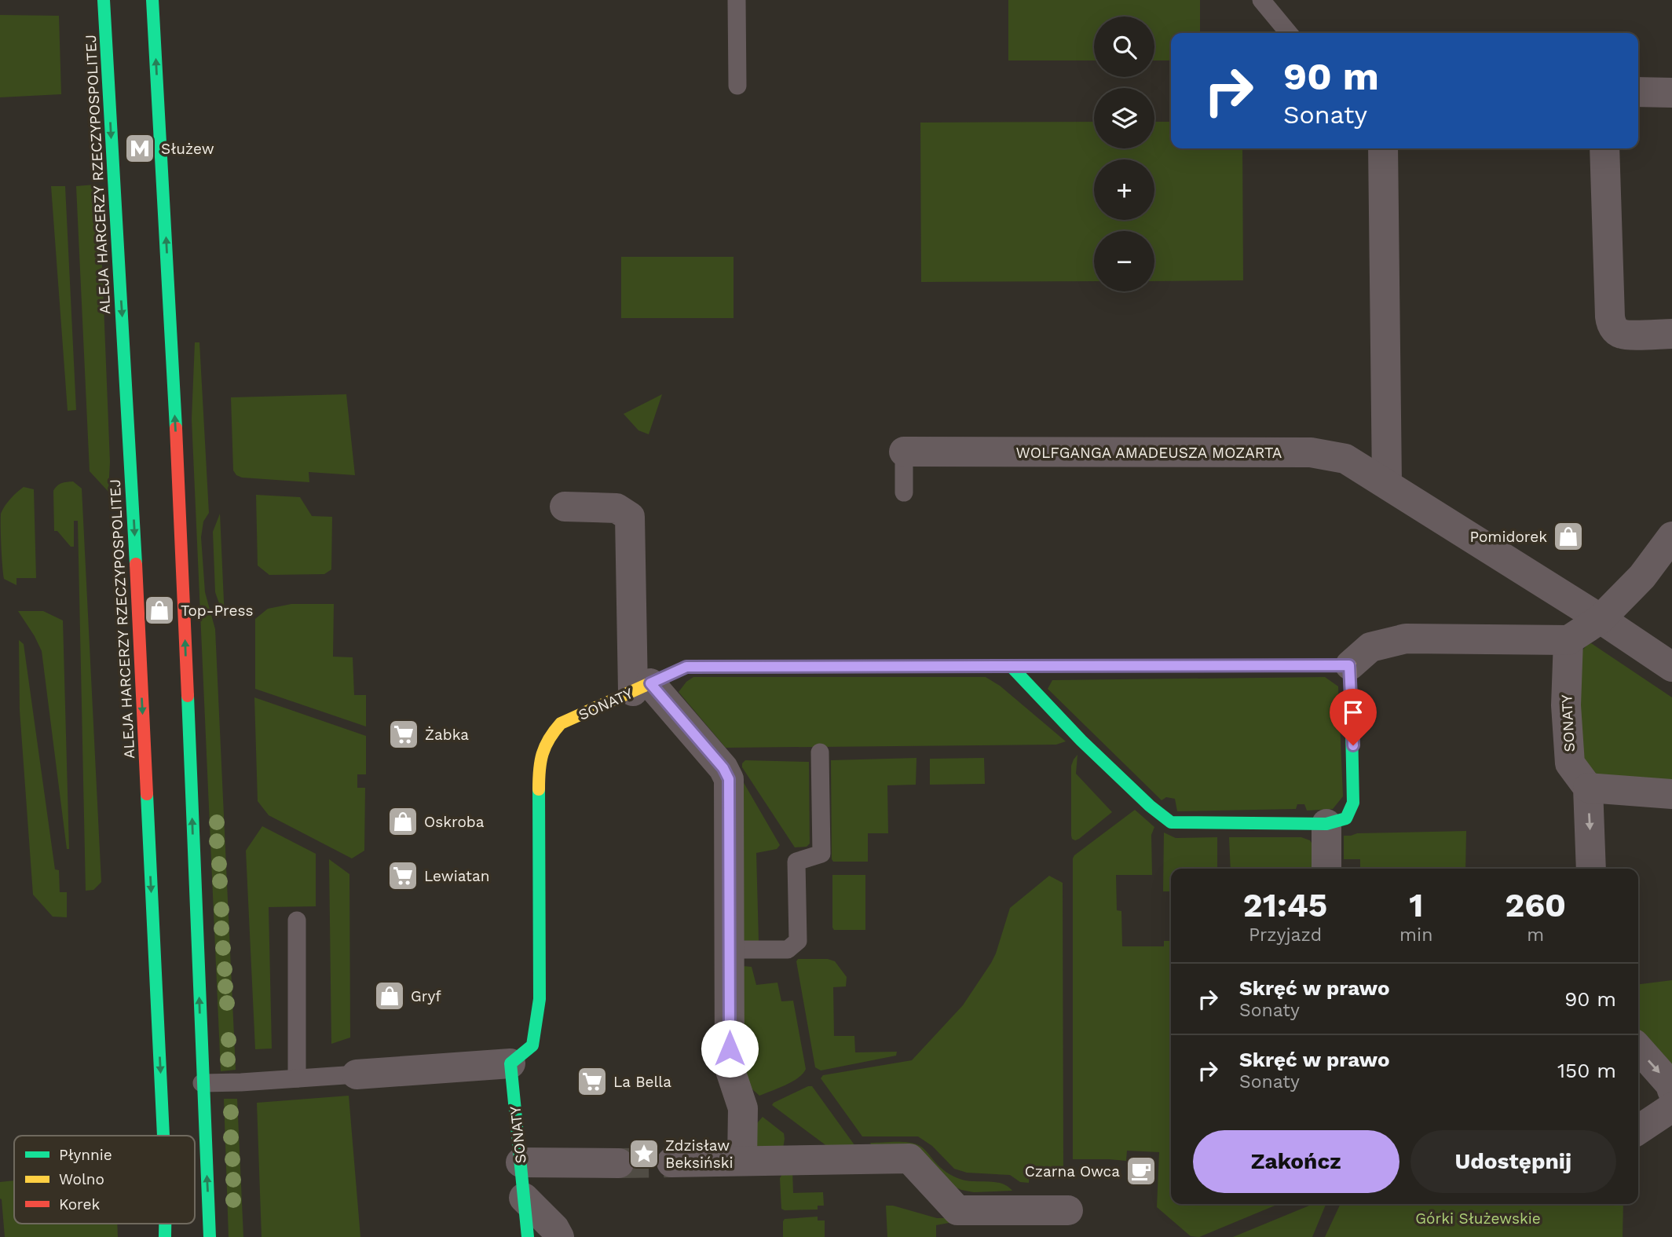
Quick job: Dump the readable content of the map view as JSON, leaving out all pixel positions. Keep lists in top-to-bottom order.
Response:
{
  "streets": {
    "street": ["ALEJA HARCERZY RZECZYPOSPOLITEJ", "WOLFGANGA AMADEUSZA MOZARTA", "SONATY"]
  },
  "parks": ["Górki Służewskie"],
  "places": {
    "metro station": ["Służew"],
    "shop": [
      "Pomidorek",
      "Top-Press",
      "Oskroba",
      "Gryf"
    ],
    "supermarket": ["Żabka", "Lewiatan", "La Bella"],
    "place": ["Zdzisław Beksiński"],
    "cafe": ["Czarna Owca"]
  },
  "legend": ["Płynnie", "Wolno", "Korek"],
  "page": {
    "map_buttons": ["+", "−"],
    "turn": ["90 m", "Sonaty"],
    "eta": [
      "21:45",
      "Przyjazd",
      "1",
      "min",
      "260",
      "m"
    ],
    "list": [
      {
        "name": "Skręć w prawo",
        "note": "Sonaty",
        "value": "90 m"
      },
      {
        "name": "Skręć w prawo",
        "note": "Sonaty",
        "value": "150 m"
      }
    ],
    "buttons": ["Zakończ", "Udostępnij"]
  }
}
